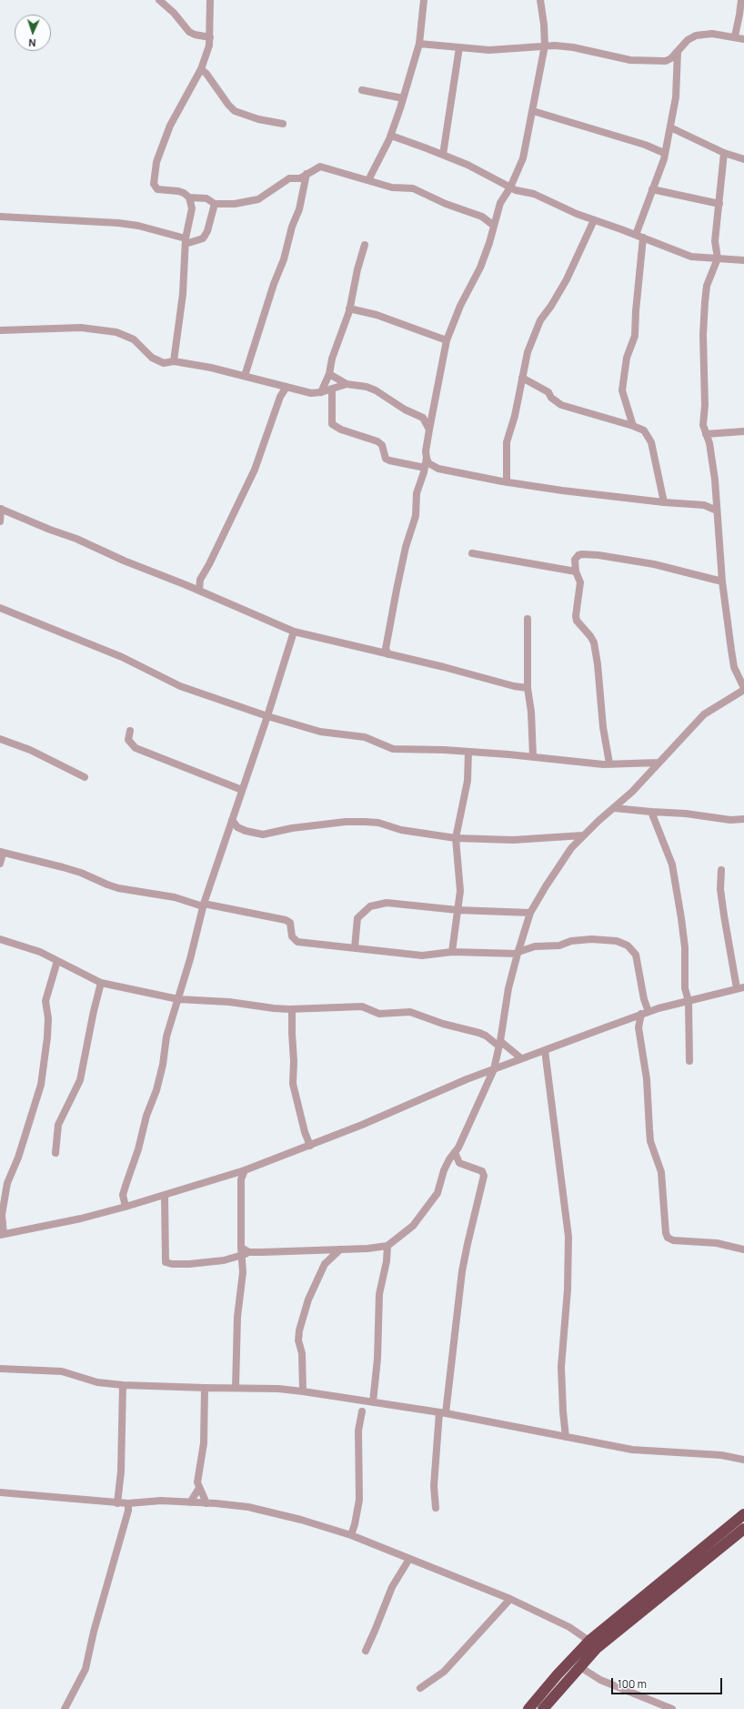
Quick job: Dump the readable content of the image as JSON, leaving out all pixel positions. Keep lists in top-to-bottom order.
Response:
{
  "scale_bar": "100 m",
  "north": "bottom"
}
